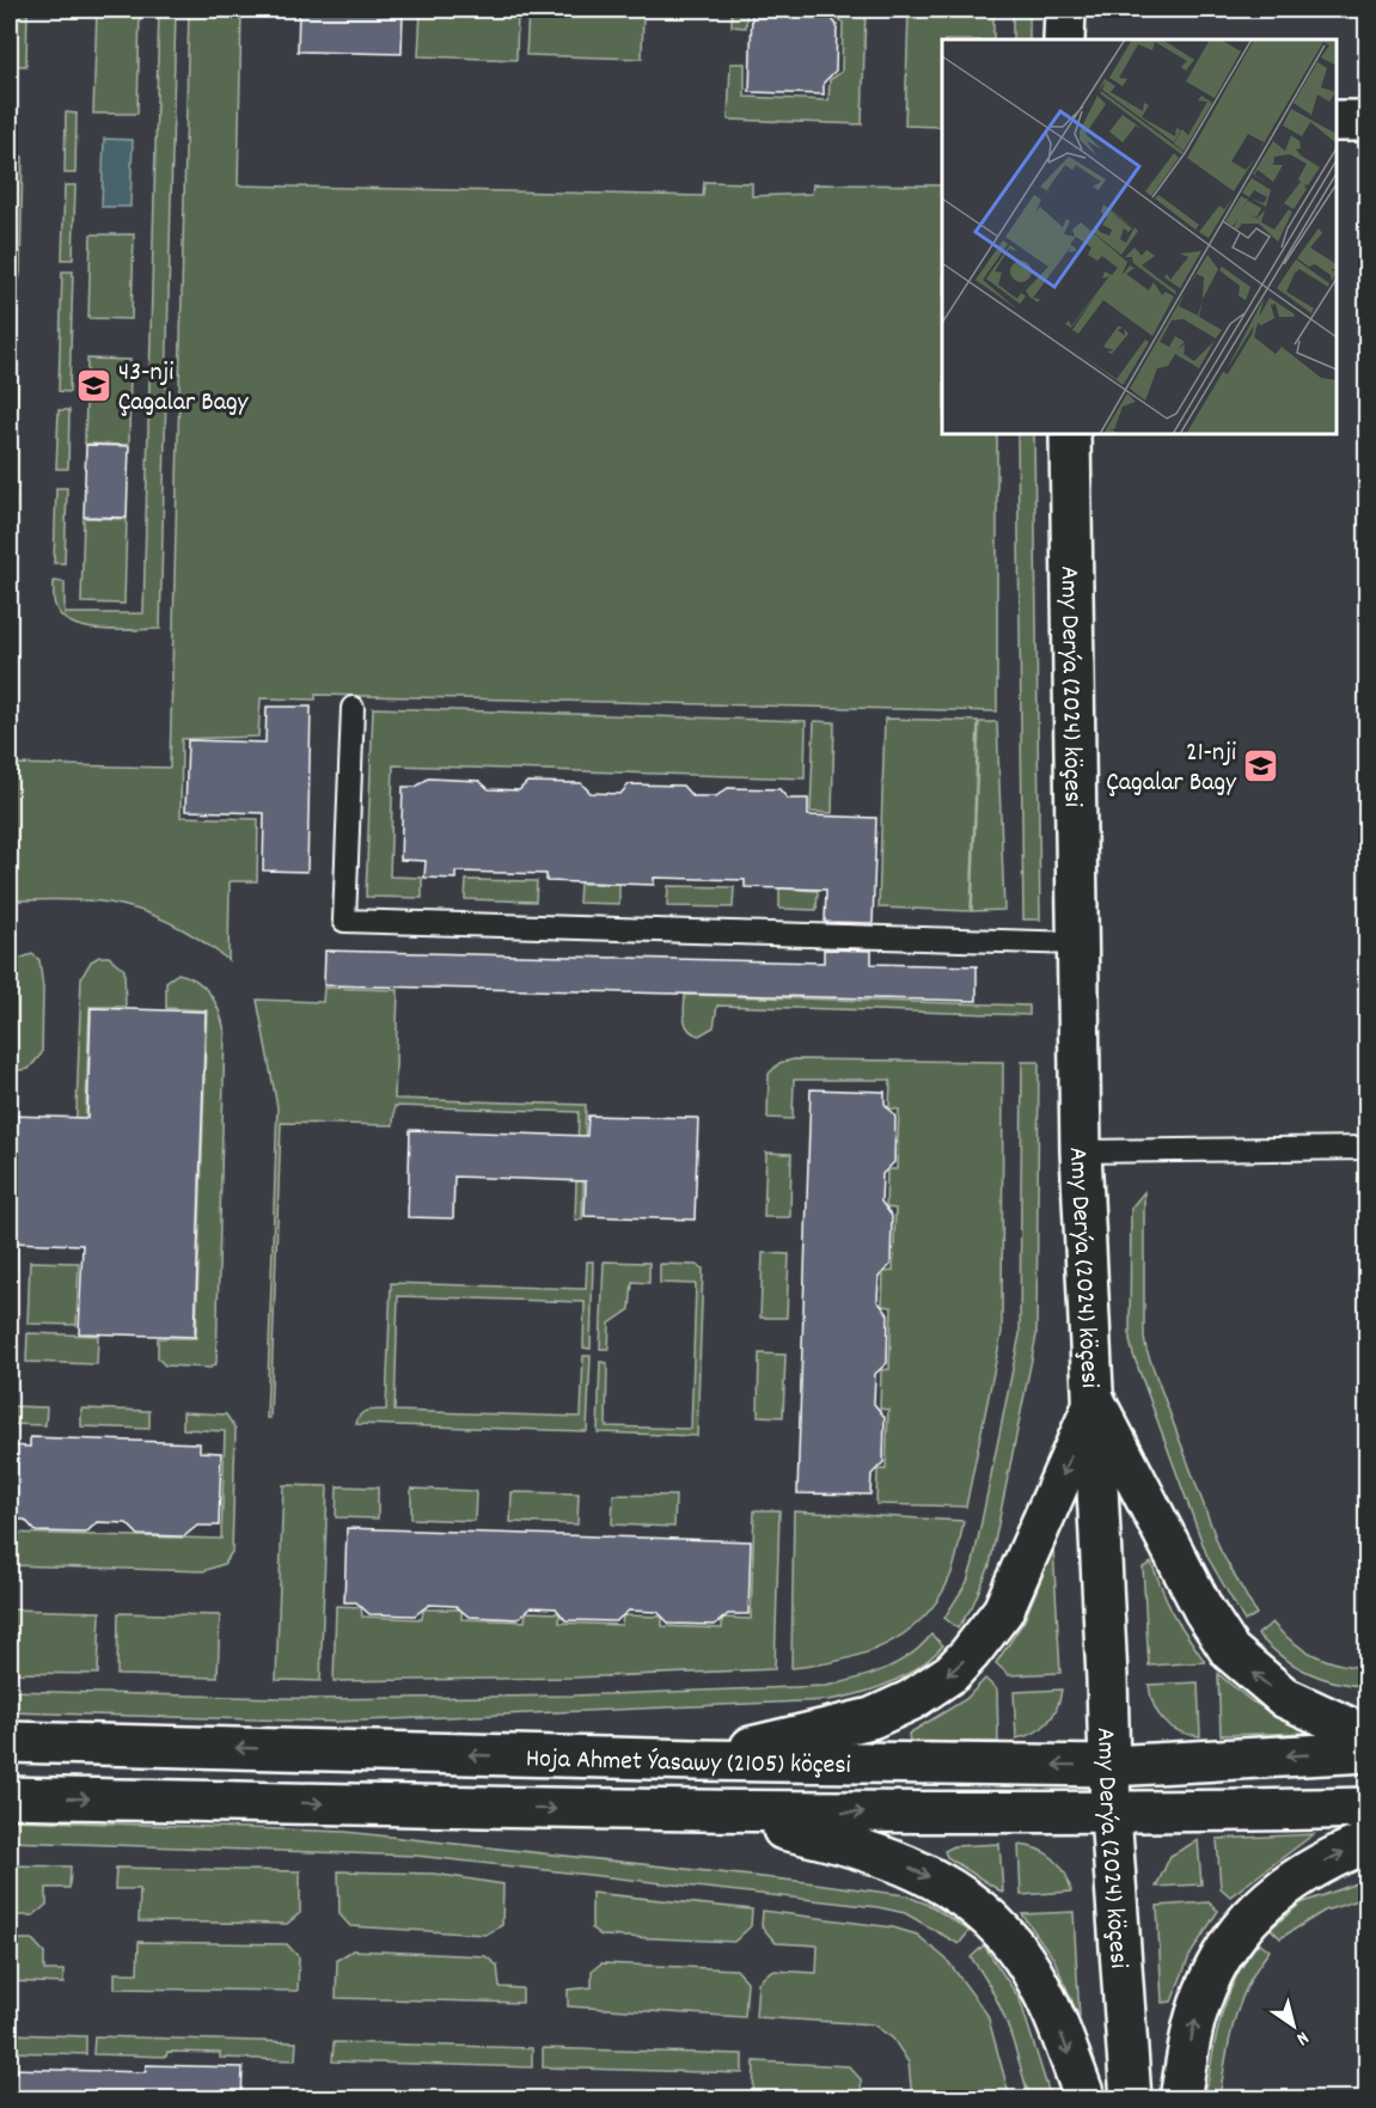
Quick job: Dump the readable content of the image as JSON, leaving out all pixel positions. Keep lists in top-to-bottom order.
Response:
{
  "streets": {
    "main road": ["Amy Derýa (2024) köçesi", "Hoja Ahmet Ýasawy (2105) köçesi"]
  },
  "crossings": [
    ["Amy Derýa (2024) köçesi", "Hoja Ahmet Ýasawy (2105) köçesi"]
  ],
  "places": {
    "school or university": ["43-nji Çagalar Bagy", "21-nji Çagalar Bagy"]
  },
  "north": "bottom right"
}
